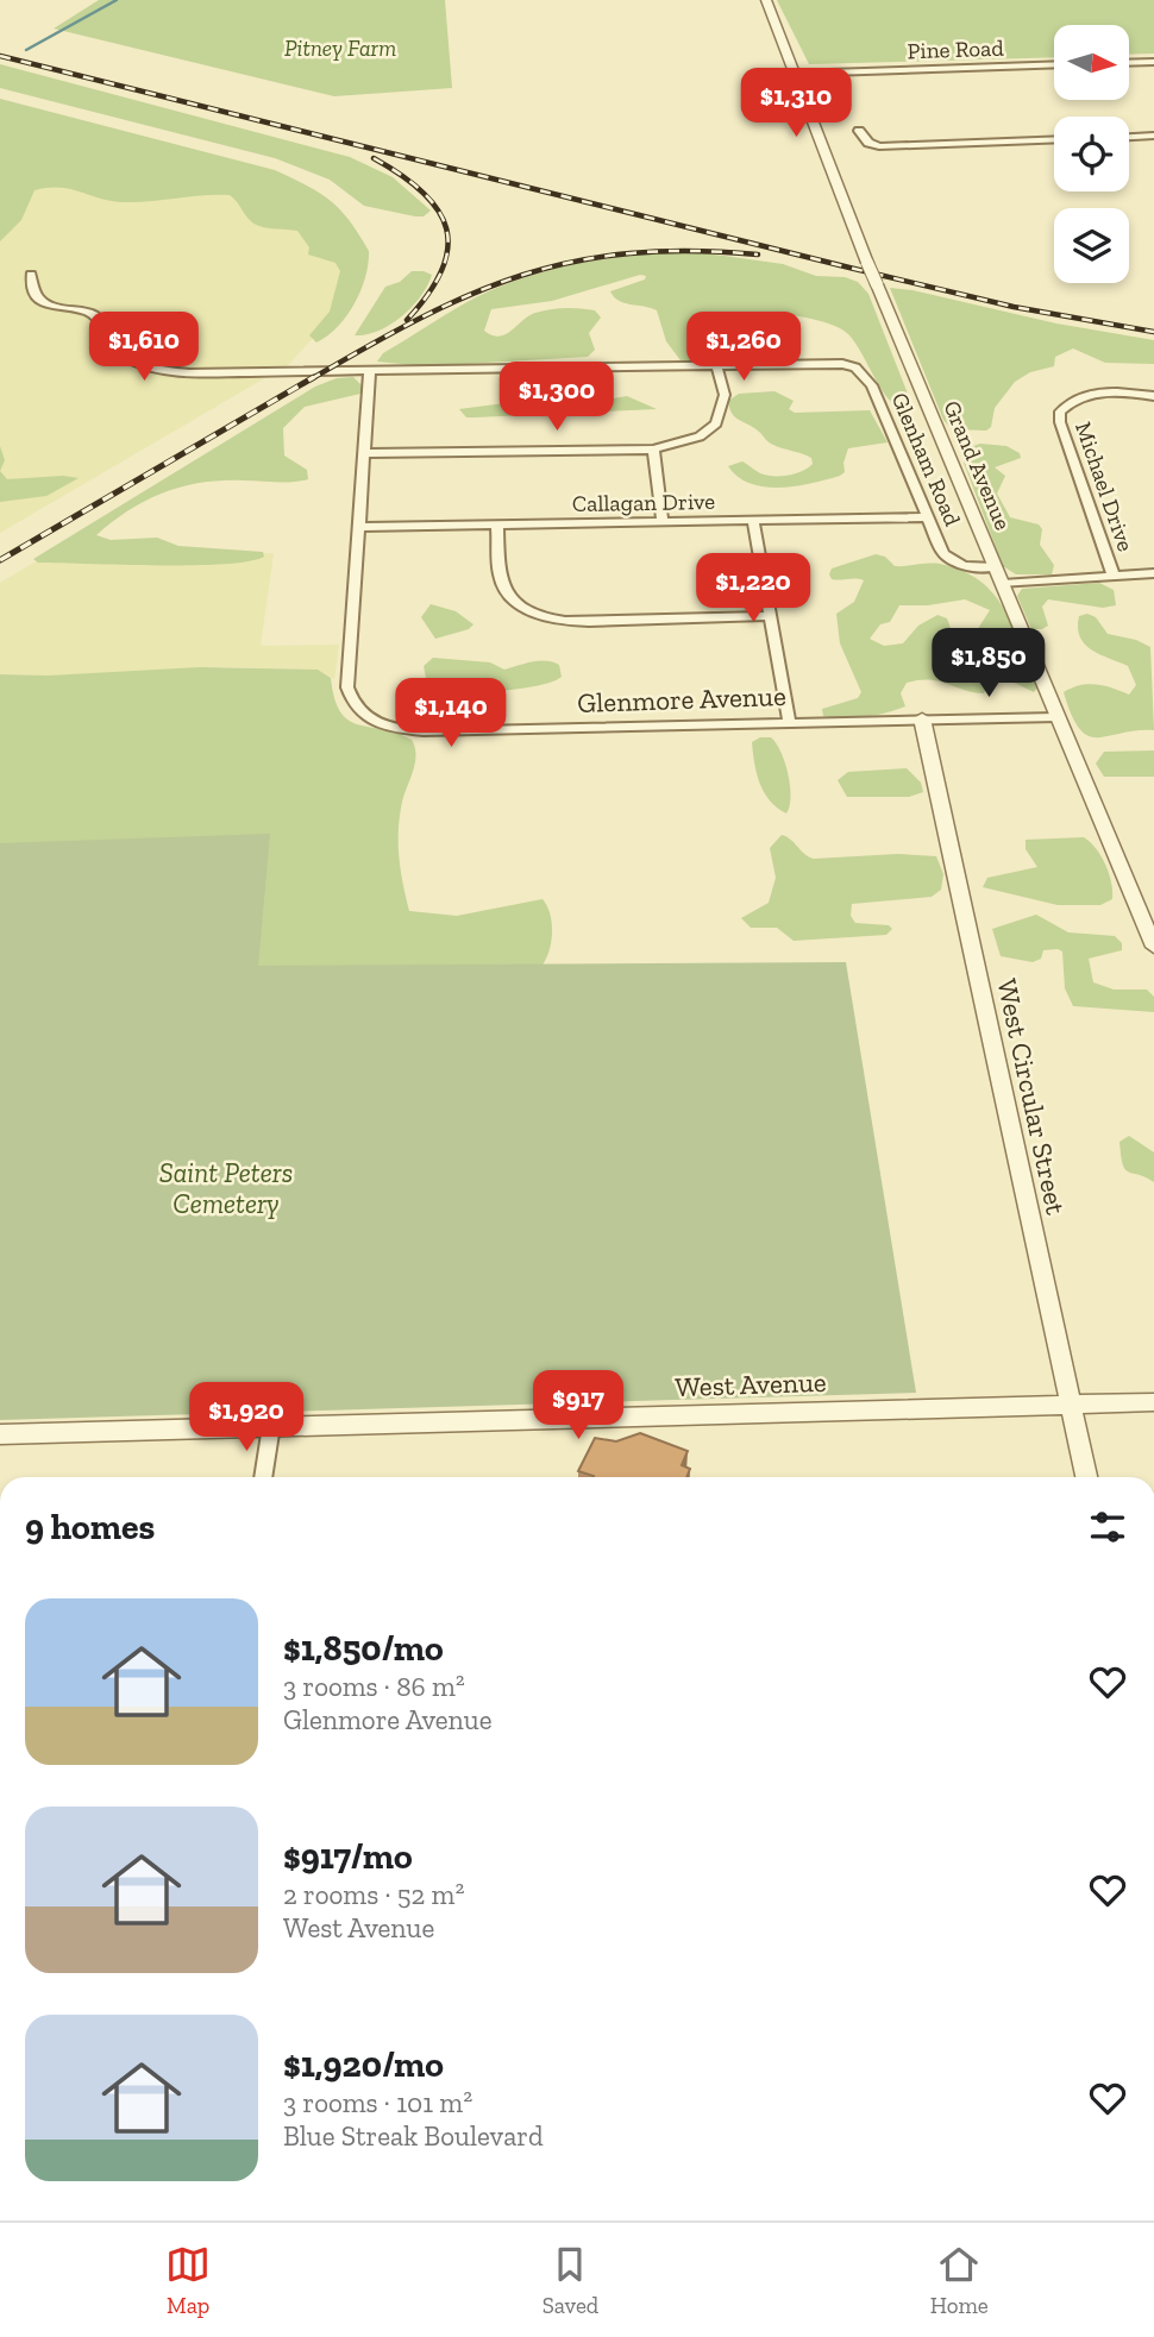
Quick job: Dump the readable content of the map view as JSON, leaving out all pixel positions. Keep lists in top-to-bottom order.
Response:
{
  "streets": {
    "street": [
      "Pine Road",
      "Glenham Road",
      "Grand Avenue",
      "Michael Drive",
      "Callagan Drive",
      "Glenmore Avenue",
      "West Circular Street",
      "West Avenue"
    ]
  },
  "crossings": [
    ["Pine Road", "Grand Avenue"],
    ["Glenham Road", "Grand Avenue"],
    ["Glenham Road", "Callagan Drive"],
    ["Glenham Road", "Glenmore Avenue"],
    ["Grand Avenue", "Glenmore Avenue"],
    ["Callagan Drive", "Glenmore Avenue"],
    ["Glenmore Avenue", "West Circular Street"],
    ["West Circular Street", "West Avenue"]
  ],
  "parks": ["Pitney Farm", "Saint Peters Cemetery"],
  "north": "right",
  "page": {
    "price": [
      "$1,310",
      "$1,610",
      "$1,260",
      "$1,300",
      "$1,220",
      "$1,850",
      "$1,140",
      "$917",
      "$1,920"
    ],
    "heading": "9 homes",
    "list": [
      {
        "name": "$1,850/mo",
        "note": "3 rooms · 86 m² · Glenmore Avenue"
      },
      {
        "name": "$917/mo",
        "note": "2 rooms · 52 m² · West Avenue"
      },
      {
        "name": "$1,920/mo",
        "note": "3 rooms · 101 m² · Blue Streak Boulevard"
      }
    ],
    "tabs": ["Map", "Saved", "Home"]
  }
}
